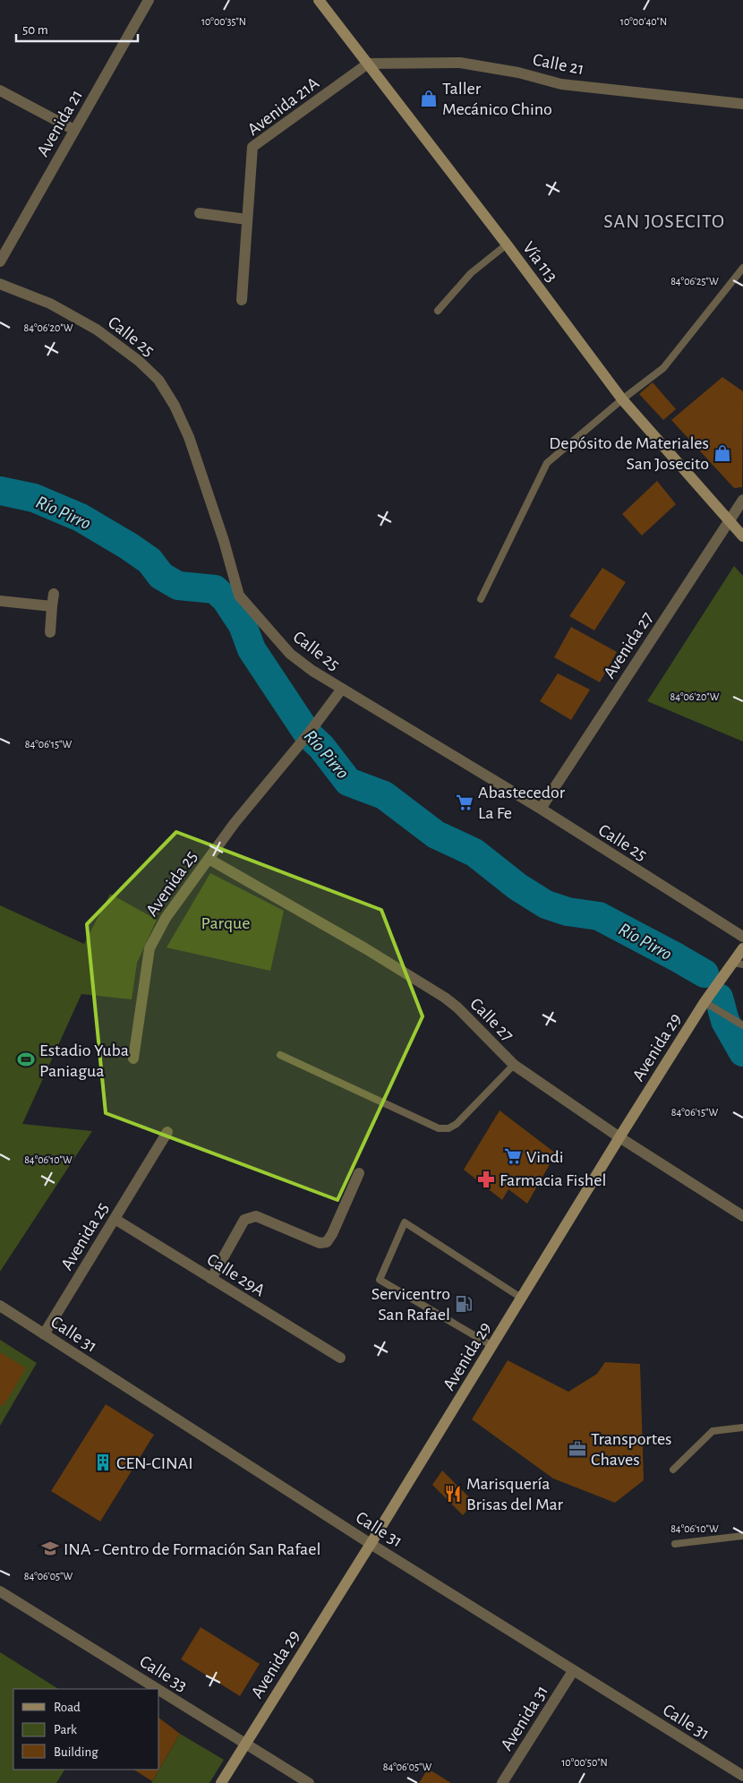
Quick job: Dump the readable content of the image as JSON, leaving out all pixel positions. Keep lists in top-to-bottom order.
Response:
{
  "streets": {
    "main road": ["Vía 113", "Avenida 29"],
    "street": [
      "Calle 21",
      "Avenida 21A",
      "Avenida 21",
      "Calle 25",
      "Avenida 27",
      "Avenida 25",
      "Calle 27",
      "Calle 29A",
      "Calle 31",
      "Calle 33",
      "Avenida 31"
    ]
  },
  "crossings": [
    ["Calle 21", "Avenida 21A"],
    ["Calle 21", "Vía 113"],
    ["Avenida 21A", "Vía 113"],
    ["Vía 113", "Avenida 27"],
    ["Calle 25", "Avenida 27"],
    ["Calle 25", "Avenida 25"],
    ["Avenida 25", "Calle 27"],
    ["Avenida 25", "Calle 29A"],
    ["Avenida 25", "Calle 31"],
    ["Calle 27", "Avenida 29"],
    ["Avenida 29", "Calle 31"],
    ["Avenida 29", "Calle 33"],
    ["Calle 31", "Avenida 31"]
  ],
  "districts": ["SAN JOSECITO"],
  "water": ["Río Pirro"],
  "parks": ["Parque"],
  "places": {
    "shop": ["Taller Mecánico Chino", "Depósito de Materiales San Josecito"],
    "supermarket": ["Abastecedor La Fe", "Vindi"],
    "sports": ["Estadio Yuba Paniagua"],
    "pharmacy": ["Farmacia Fishel"],
    "fuel station": ["Servicentro San Rafael"],
    "office": ["Transportes Chaves"],
    "building": ["CEN-CINAI"],
    "restaurant": ["Marisquería Brisas del Mar"],
    "school or university": ["INA - Centro de Formación San Rafael"]
  },
  "legend": ["Road", "Park", "Building"],
  "scale_bar": "50 m",
  "coordinates": [
    "10°00'35\"N",
    "10°00'40\"N",
    "84°06'25\"W",
    "84°06'20\"W",
    "84°06'15\"W",
    "84°06'10\"W",
    "84°06'05\"W",
    "10°00'50\"N"
  ]
}
